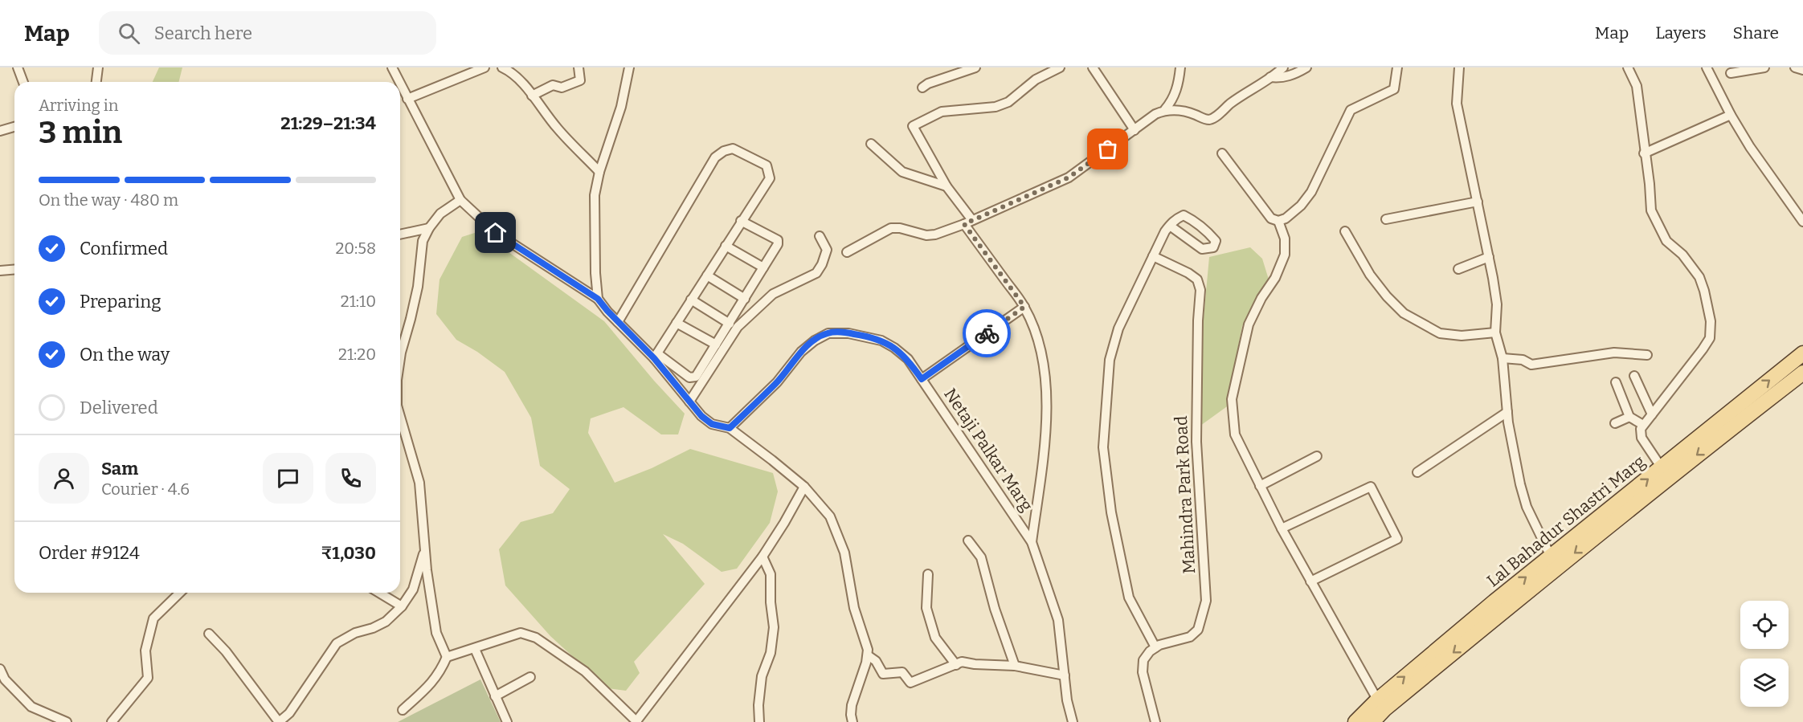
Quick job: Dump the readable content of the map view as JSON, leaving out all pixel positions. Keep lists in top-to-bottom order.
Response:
{
  "streets": {
    "main road": ["Lal Bahadur Shastri Marg"],
    "street": ["Netaji Palkar Marg", "Mahindra Park Road"]
  },
  "page": {
    "header": "Map",
    "search": "Search here",
    "nav": ["Map", "Layers", "Share"],
    "heading": ["3 min", "Arriving in", "21:29–21:34"],
    "panel": [
      "Sam",
      "Courier · 4.6",
      "Order #9124",
      "₹1,030"
    ],
    "bar": "On the way · 480 m",
    "list": [
      ["Confirmed", "20:58"],
      ["Preparing", "21:10"],
      ["On the way", "21:20"],
      "Delivered"
    ]
  }
}
